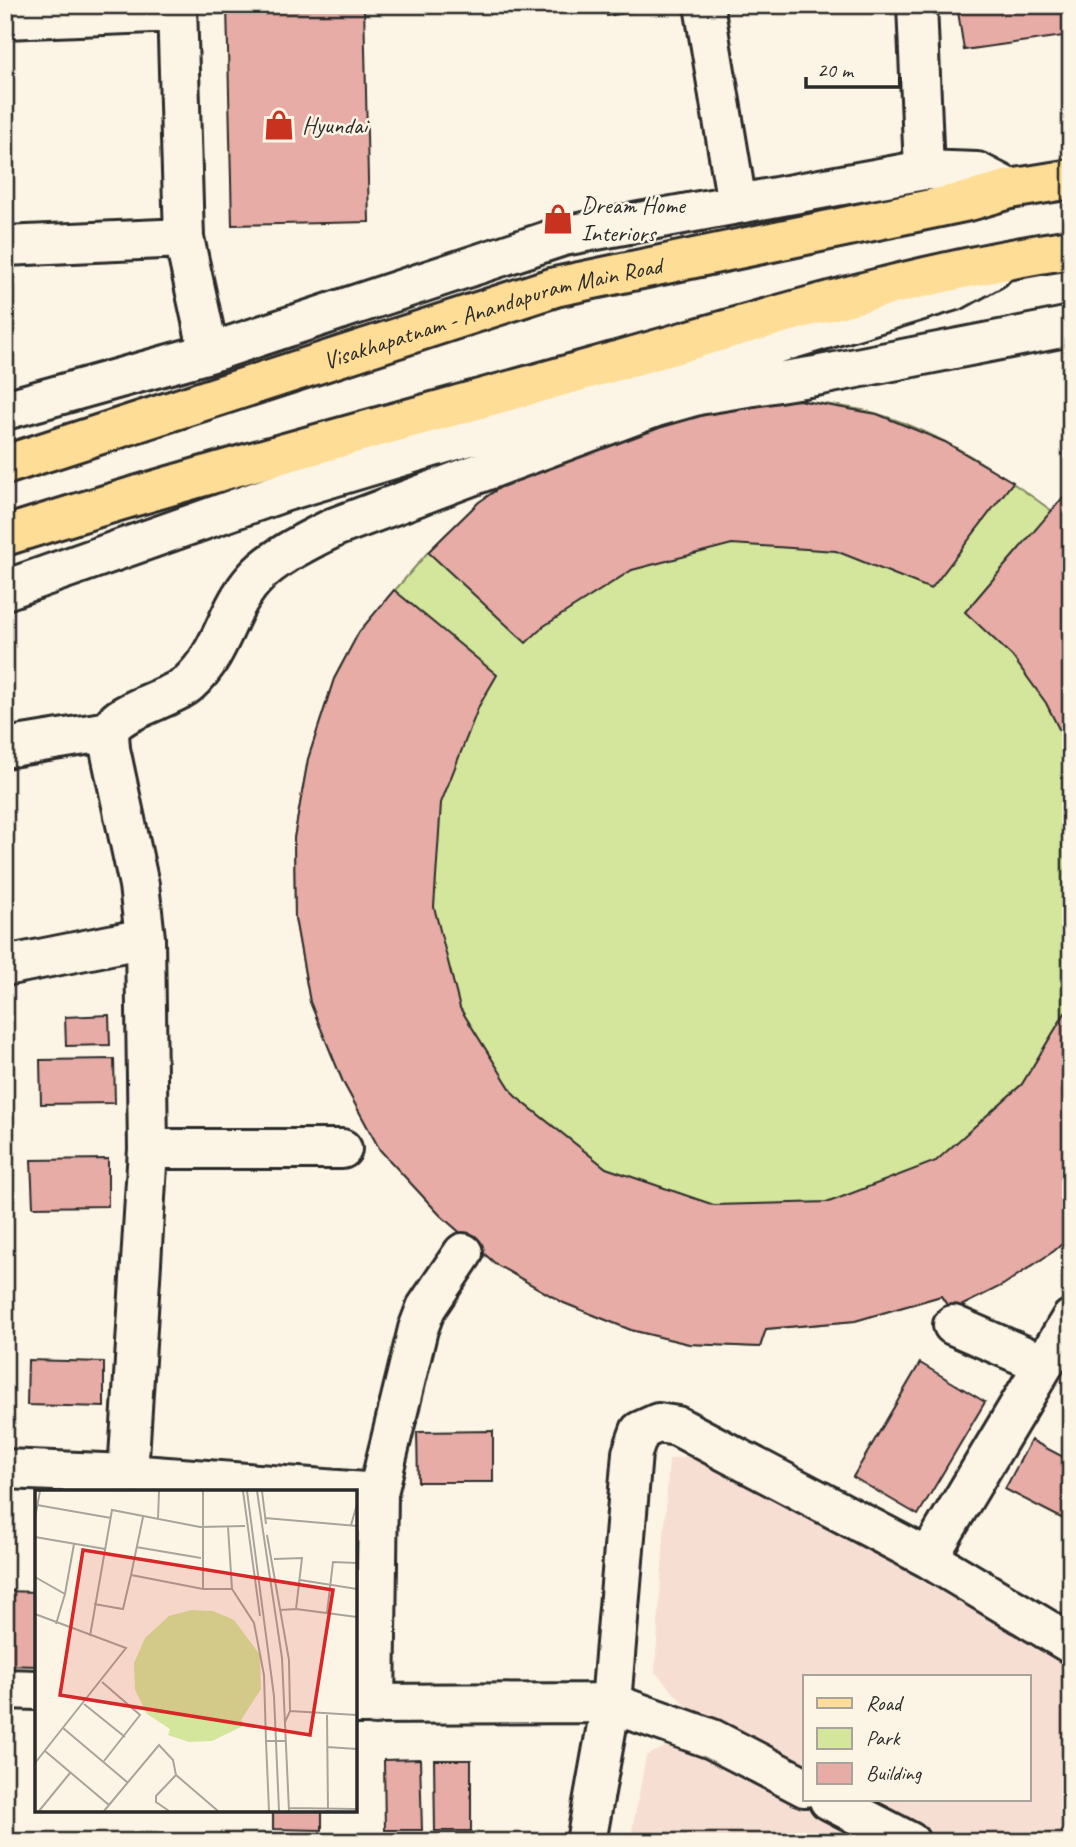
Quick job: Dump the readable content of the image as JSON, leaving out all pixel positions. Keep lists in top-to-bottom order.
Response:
{
  "streets": {
    "main road": ["Visakhapatnam - Anandapuram Main Road"]
  },
  "places": {
    "shop": ["Hyundai", "Dream Home Interiors"]
  },
  "legend": ["Road", "Park", "Building"],
  "scale_bar": "20 m"
}
